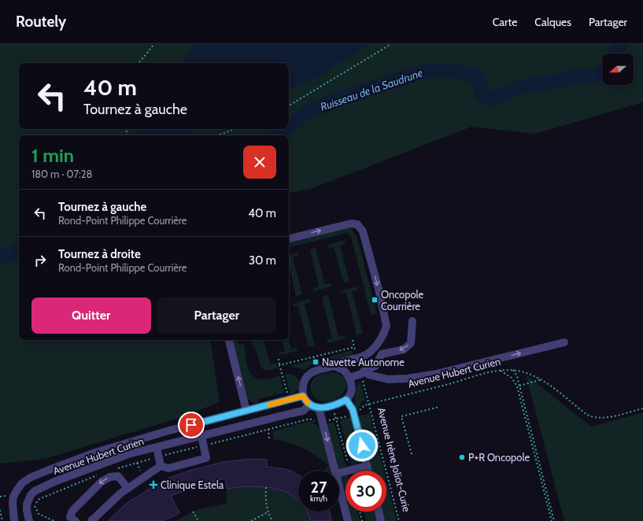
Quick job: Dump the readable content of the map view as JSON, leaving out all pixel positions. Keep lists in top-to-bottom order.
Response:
{
  "streets": {
    "street": ["Avenue Hubert Curien"],
    "path": ["Avenue Irène Joliot-Curie"]
  },
  "crossings": [
    ["Avenue Hubert Curien", "Avenue Irène Joliot-Curie"]
  ],
  "water": ["Ruisseau de la Saudrune"],
  "places": {
    "transit": ["Oncopole Courrière", "Navette Autonome"],
    "other": ["P+R Oncopole"],
    "health": ["Clinique Estela"]
  },
  "north": "left",
  "page": {
    "header": "Routely",
    "nav": ["Carte", "Calques", "Partager"],
    "turn": ["40 m", "Tournez à gauche"],
    "heading": ["1 min", "180 m · 07:28"],
    "list": [
      {
        "name": "Tournez à gauche",
        "note": "Rond-Point Philippe Courrière",
        "value": "40 m"
      },
      {
        "name": "Tournez à droite",
        "note": "Rond-Point Philippe Courrière",
        "value": "30 m"
      }
    ],
    "buttons": ["Quitter", "Partager"],
    "speed": "27 km/h",
    "limit": "30"
  }
}
